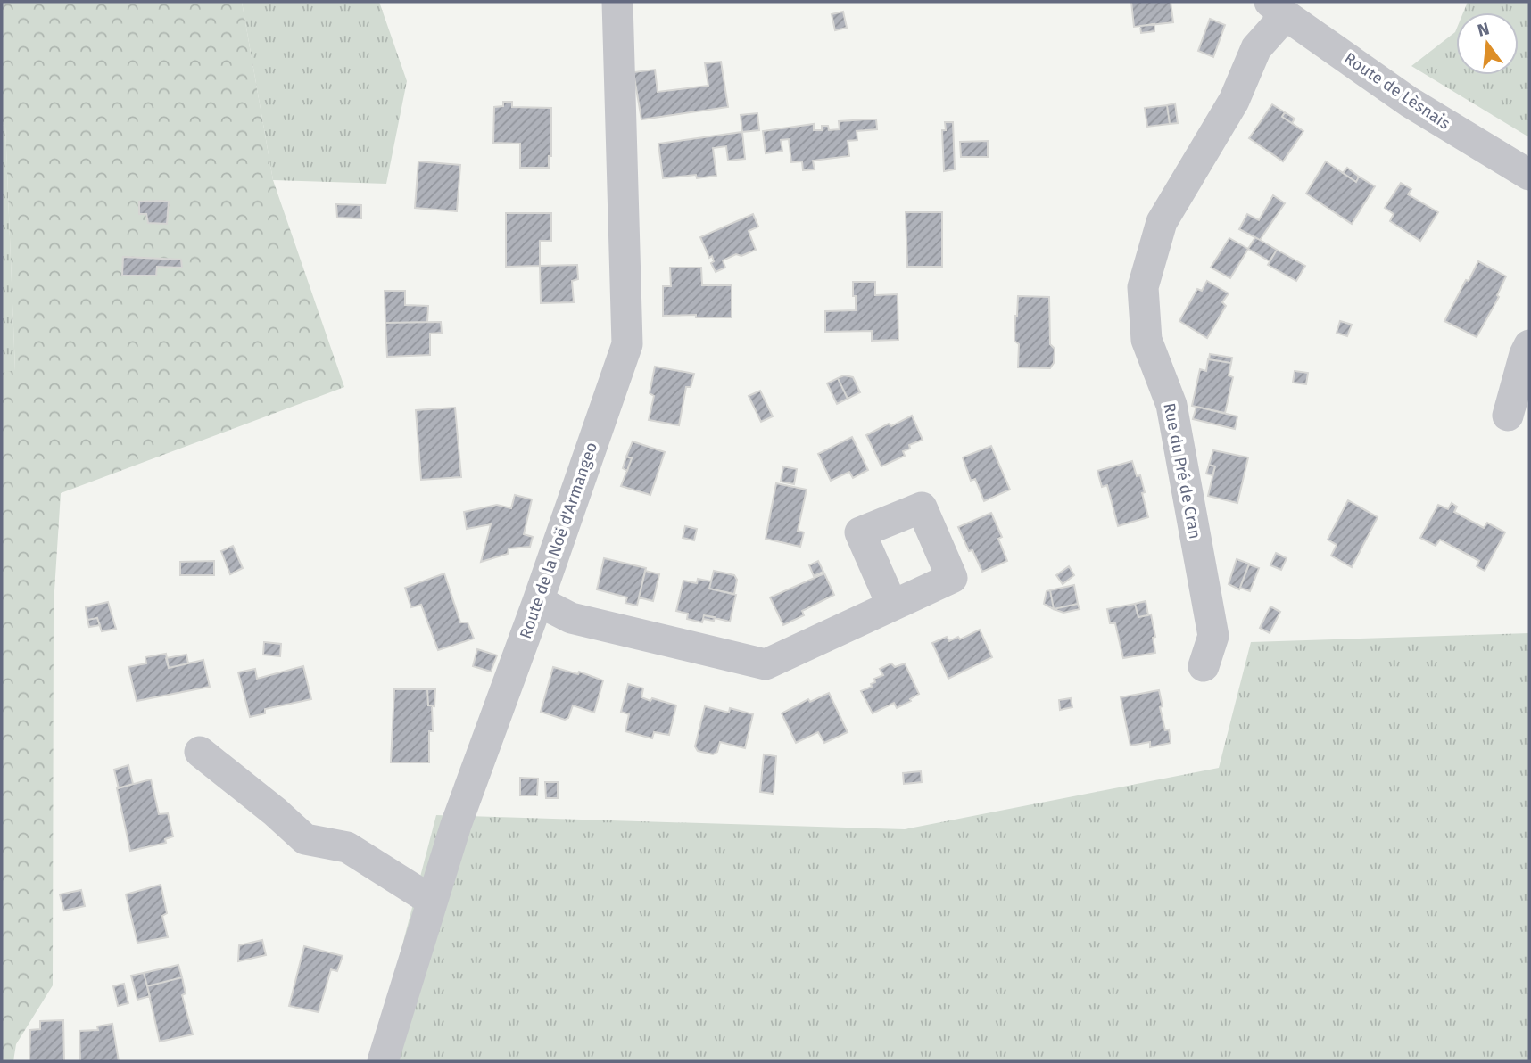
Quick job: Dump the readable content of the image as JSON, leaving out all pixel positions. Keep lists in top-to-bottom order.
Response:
{
  "streets": {
    "street": ["Route de Lèsnais", "Rue du Pré de Cran", "Route de la Noë d'Armangeo"]
  },
  "crossings": [
    ["Route de Lèsnais", "Rue du Pré de Cran"]
  ],
  "north": "top"
}
